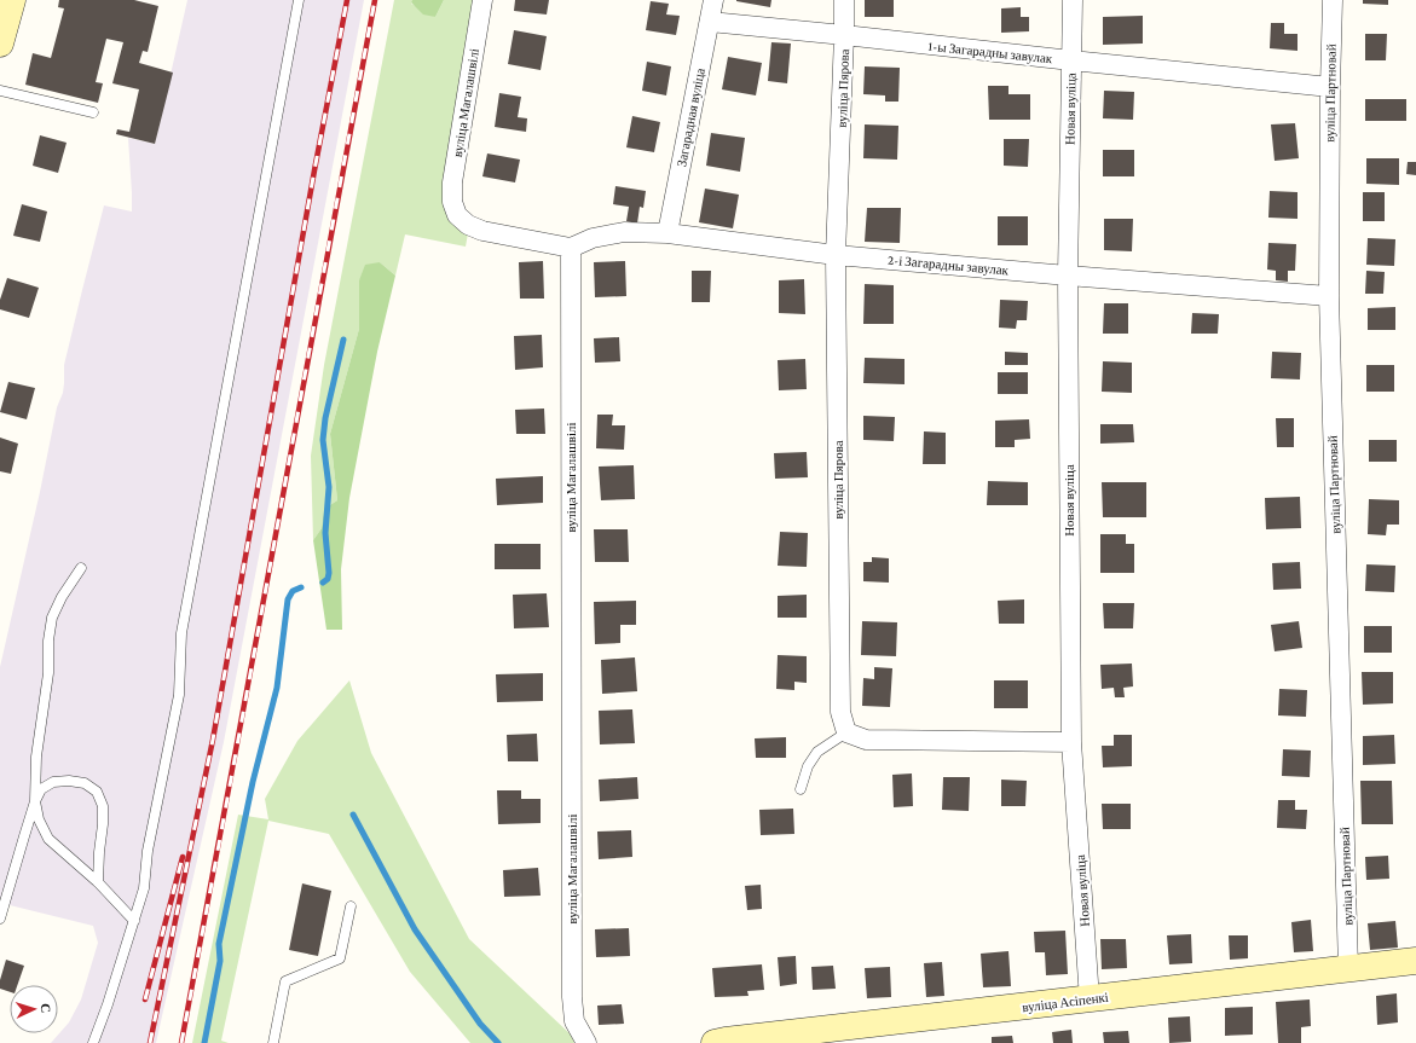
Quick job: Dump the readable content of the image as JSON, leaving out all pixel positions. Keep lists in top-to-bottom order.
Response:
{
  "streets": {
    "street": [
      "1-ы Загарадны завулак",
      "вуліца Пярова",
      "вуліца Партновай",
      "вуліца Магалашвілі",
      "Новая вуліца",
      "Загарадная вуліца",
      "2-і Загарадны завулак",
      "вуліца Асіпенкі"
    ]
  },
  "crossings": [
    ["1-ы Загарадны завулак", "вуліца Пярова"],
    ["1-ы Загарадны завулак", "вуліца Партновай"],
    ["1-ы Загарадны завулак", "Новая вуліца"],
    ["1-ы Загарадны завулак", "Загарадная вуліца"],
    ["вуліца Пярова", "2-і Загарадны завулак"],
    ["вуліца Партновай", "2-і Загарадны завулак"],
    ["вуліца Партновай", "вуліца Асіпенкі"],
    ["вуліца Магалашвілі", "2-і Загарадны завулак"],
    ["Новая вуліца", "2-і Загарадны завулак"],
    ["Новая вуліца", "вуліца Асіпенкі"],
    ["Загарадная вуліца", "2-і Загарадны завулак"]
  ],
  "north": "right"
}
